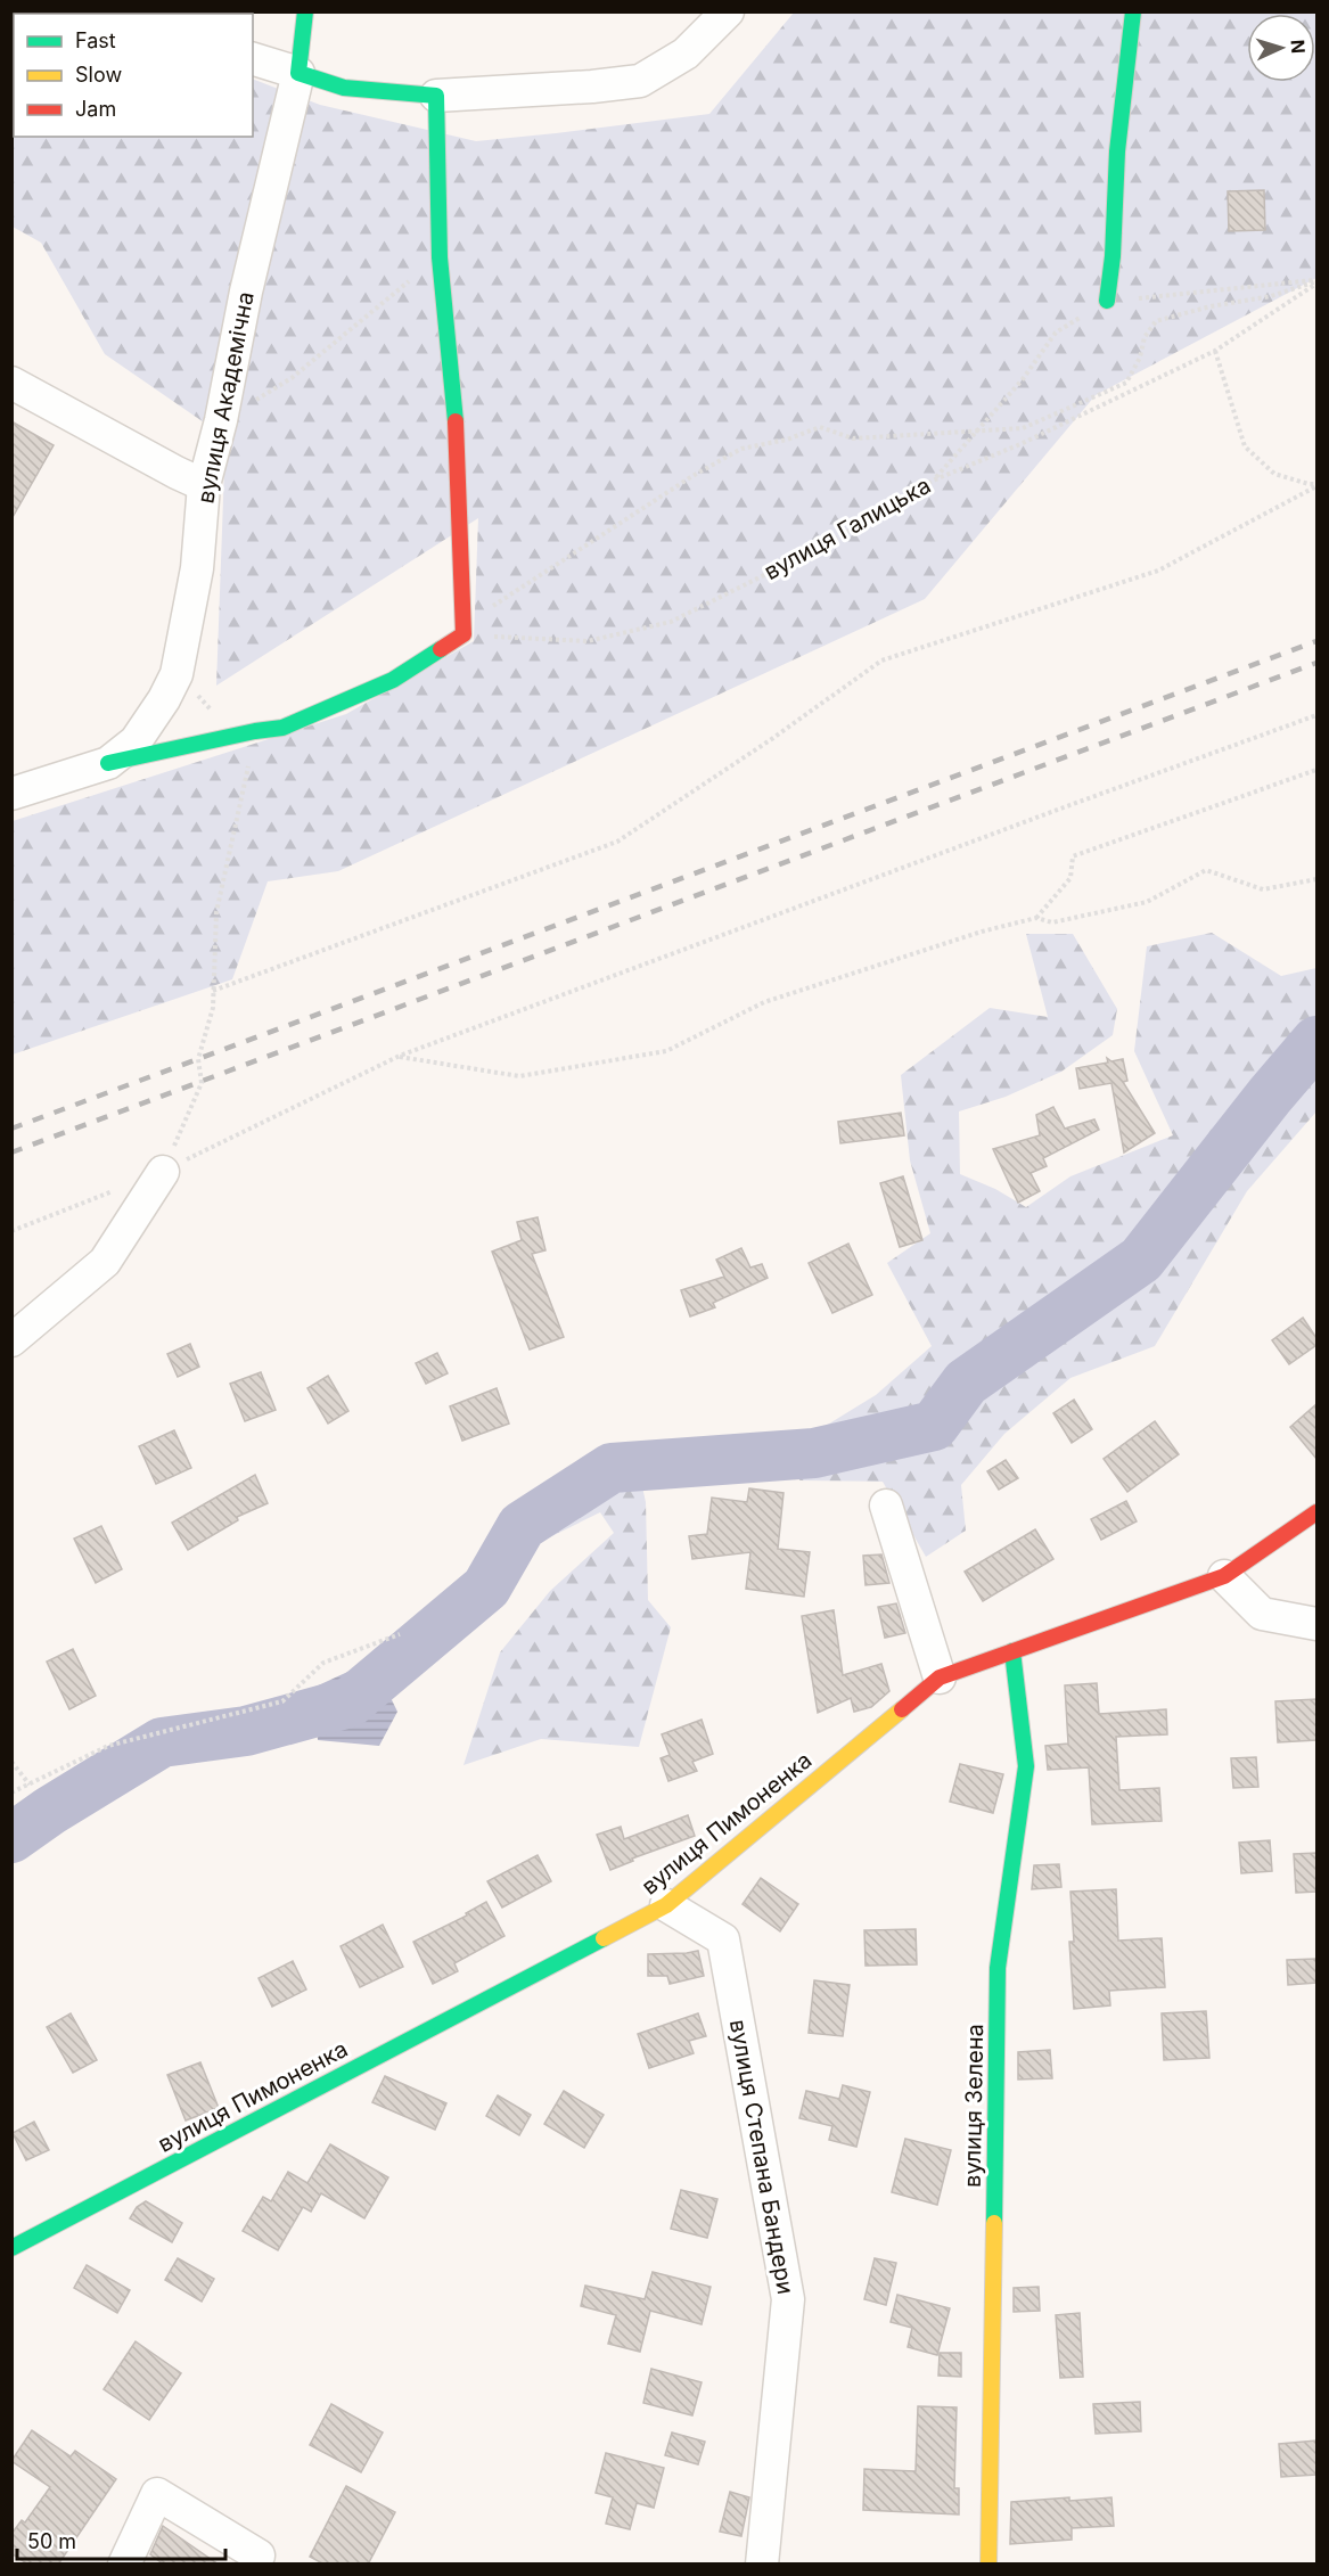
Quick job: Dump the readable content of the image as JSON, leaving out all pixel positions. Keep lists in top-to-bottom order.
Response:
{
  "streets": {
    "street": [
      "вулиця Академічна",
      "вулиця Пимоненка",
      "вулиця Зелена",
      "вулиця Степана Бандери"
    ],
    "path": ["вулиця Галицька"]
  },
  "crossings": [
    ["вулиця Пимоненка", "вулиця Зелена"],
    ["вулиця Пимоненка", "вулиця Степана Бандери"]
  ],
  "legend": ["Fast", "Slow", "Jam"],
  "scale_bar": "50 m",
  "north": "right"
}
